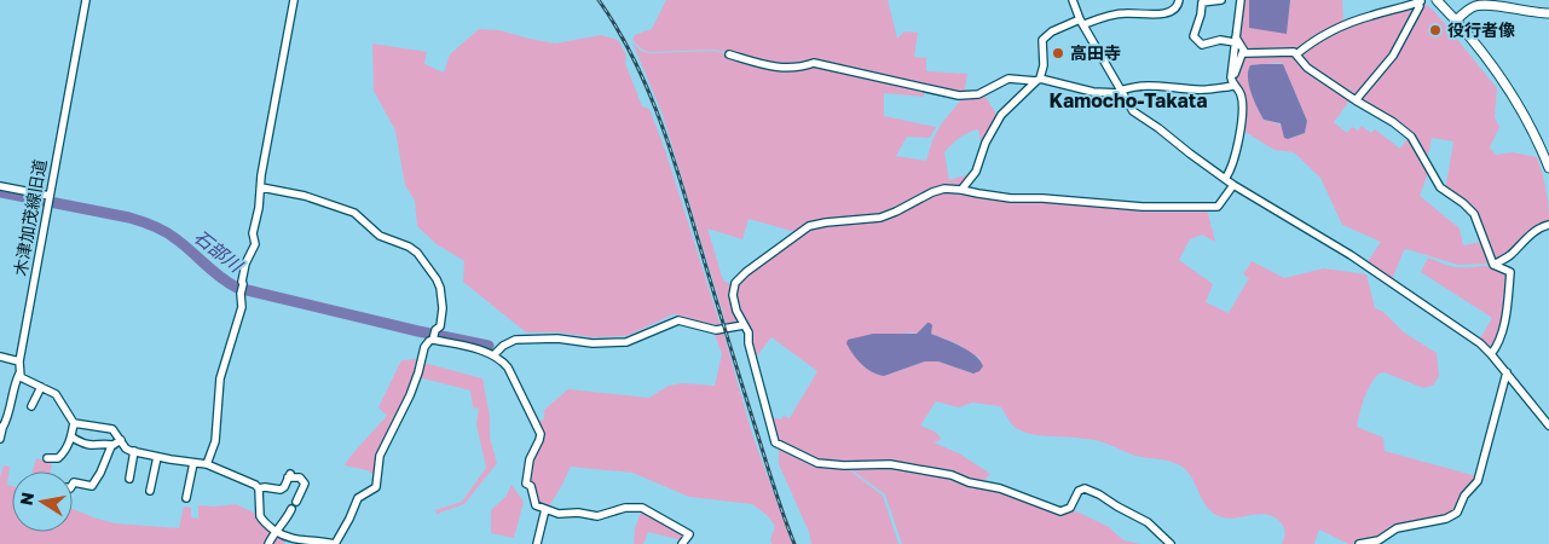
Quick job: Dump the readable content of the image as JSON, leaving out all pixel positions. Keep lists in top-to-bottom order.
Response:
{
  "streets": {
    "street": ["木津加茂線旧道"]
  },
  "districts": ["Kamocho-Takata"],
  "water": ["石部川"],
  "places": ["役行者像", "高田寺"],
  "north": "left"
}
